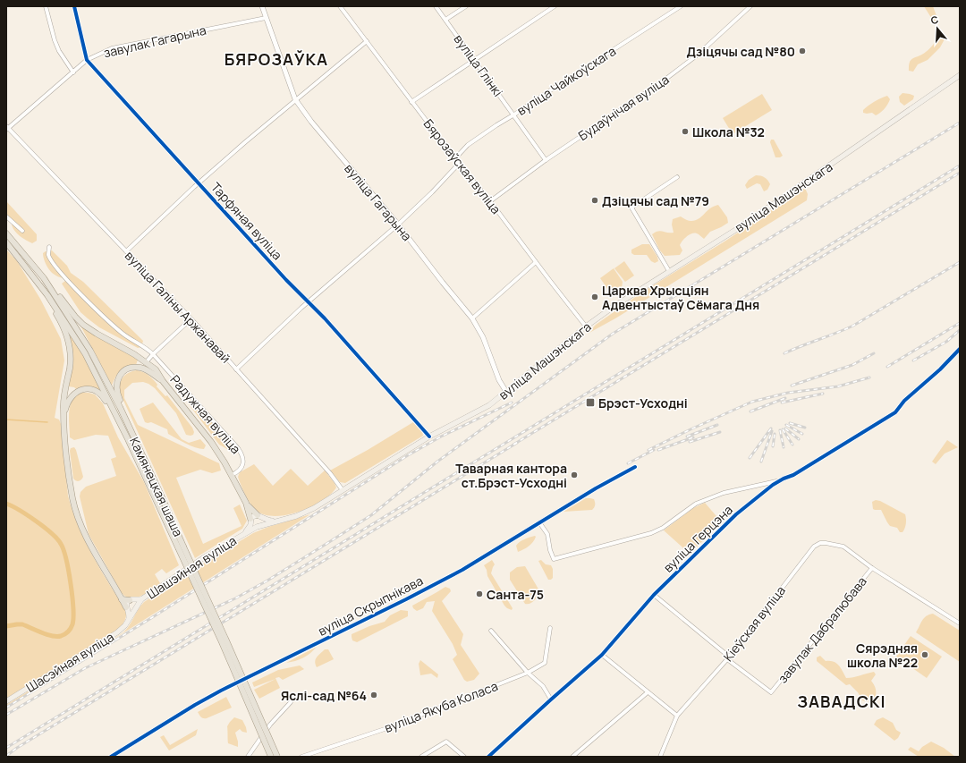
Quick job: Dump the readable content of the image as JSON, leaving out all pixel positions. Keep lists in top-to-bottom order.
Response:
{
  "streets": {
    "main road": [
      "вуліца Машэнскага",
      "Камянецкая шаша",
      "Шашэйная вуліца",
      "Шасэйная вуліца"
    ],
    "street": [
      "завулак Гагарына",
      "вуліца Глінкі",
      "вуліца Чайкоўскага",
      "Будаўнічая вуліца",
      "Бярозаўская вуліца",
      "вуліца Гагарына",
      "Тарфяная вуліца",
      "вуліца Галіны Аржанавай",
      "Радужная вуліца",
      "вуліца Герцэна",
      "вуліца Скрыпнікава",
      "Кіеўская вуліца",
      "завулак Дабралюбава",
      "вуліца Якуба Коласа"
    ]
  },
  "crossings": [
    ["завулак Гагарына", "вуліца Гагарына"],
    ["завулак Гагарына", "Тарфяная вуліца"],
    ["завулак Гагарына", "вуліца Галіны Аржанавай"],
    ["вуліца Глінкі", "вуліца Чайкоўскага"],
    ["вуліца Глінкі", "Будаўнічая вуліца"],
    ["вуліца Чайкоўскага", "Бярозаўская вуліца"],
    ["Будаўнічая вуліца", "Бярозаўская вуліца"],
    ["Бярозаўская вуліца", "вуліца Машэнскага"],
    ["вуліца Машэнскага", "вуліца Гагарына"],
    ["вуліца Машэнскага", "Тарфяная вуліца"],
    ["вуліца Машэнскага", "вуліца Галіны Аржанавай"],
    ["вуліца Машэнскага", "Шашэйная вуліца"],
    ["Шашэйная вуліца", "Шасэйная вуліца"],
    ["Кіеўская вуліца", "завулак Дабралюбава"]
  ],
  "districts": ["БЯРОЗАЎКА", "ЗАВАДСКІ"],
  "places": {
    "other": [
      "Дзіцячы сад №80",
      "Школа №32",
      "Дзіцячы сад №79",
      "Царква Хрысціян Адвентыстаў Сёмага Дня",
      "Таварная кантора ст.Брэст-Усходні",
      "Санта-75",
      "Сярэдняя школа №22",
      "Яслі-сад №64"
    ],
    "transit": ["Брэст-Усходні"]
  },
  "north": "top"
}
